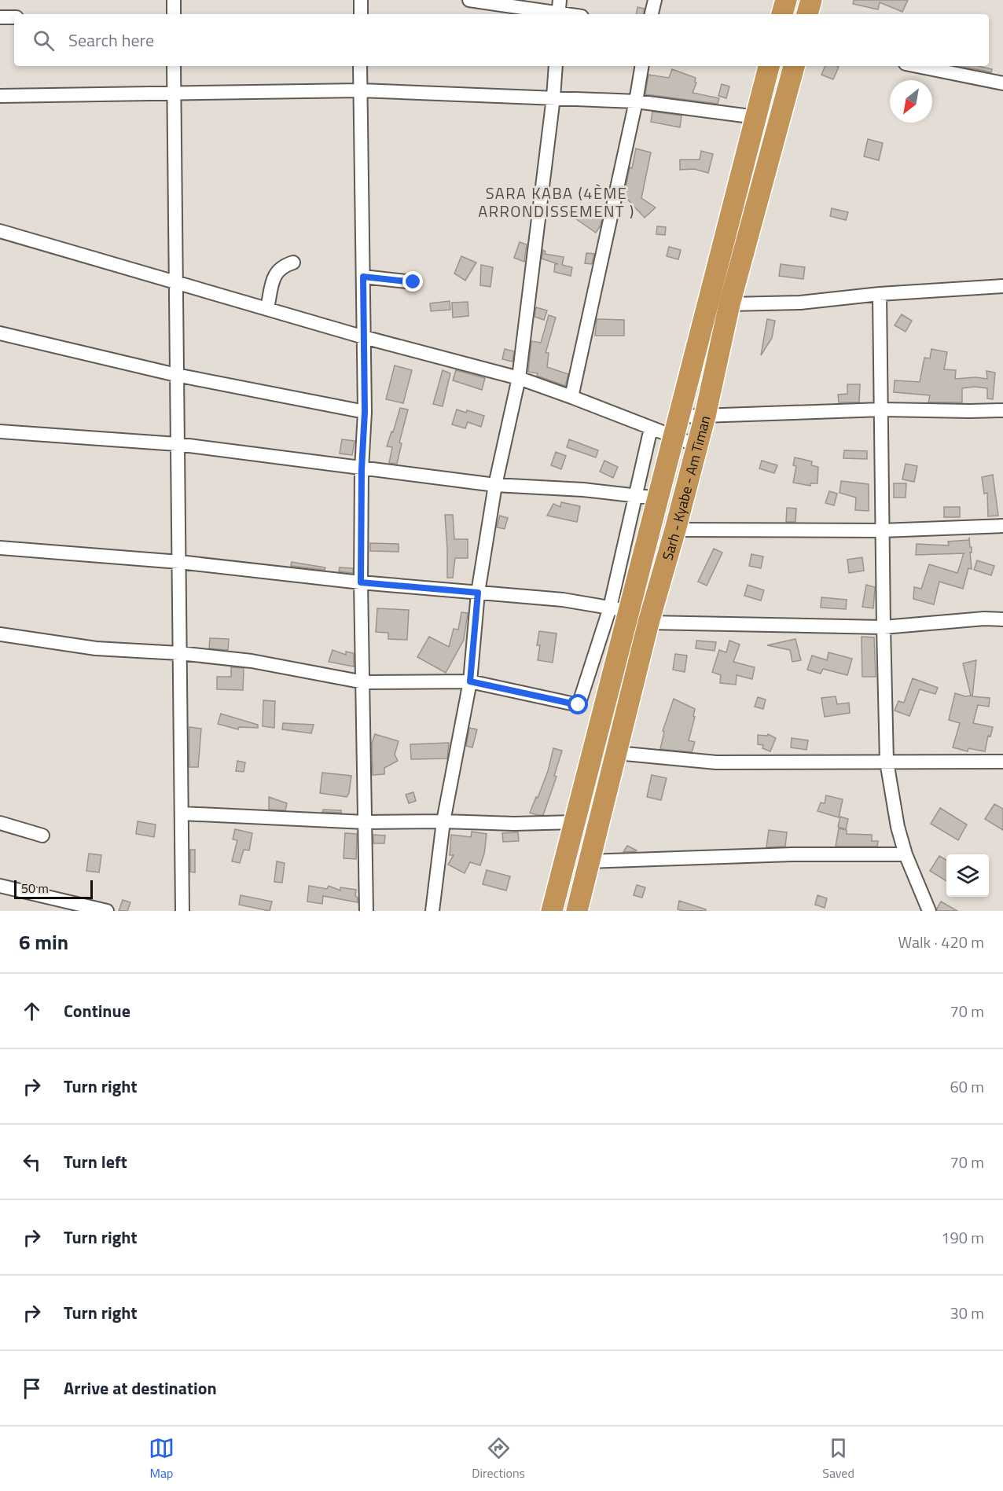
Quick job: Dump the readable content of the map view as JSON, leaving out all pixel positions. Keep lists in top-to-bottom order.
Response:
{
  "streets": {
    "highway": ["Sarh - Kyabe - Am Timan"]
  },
  "districts": ["SARA KABA (4ÈME ARRONDISSEMENT )"],
  "scale_bar": "50 m",
  "north": "bottom left",
  "page": {
    "search": "Search here",
    "scale": "50 m",
    "heading": ["6 min", "Walk · 420 m"],
    "list": [
      ["Continue", "70 m"],
      ["Turn right", "60 m"],
      ["Turn left", "70 m"],
      ["Turn right", "190 m"],
      ["Turn right", "30 m"],
      "Arrive at destination"
    ],
    "nav": ["Map", "Directions", "Saved"]
  }
}
